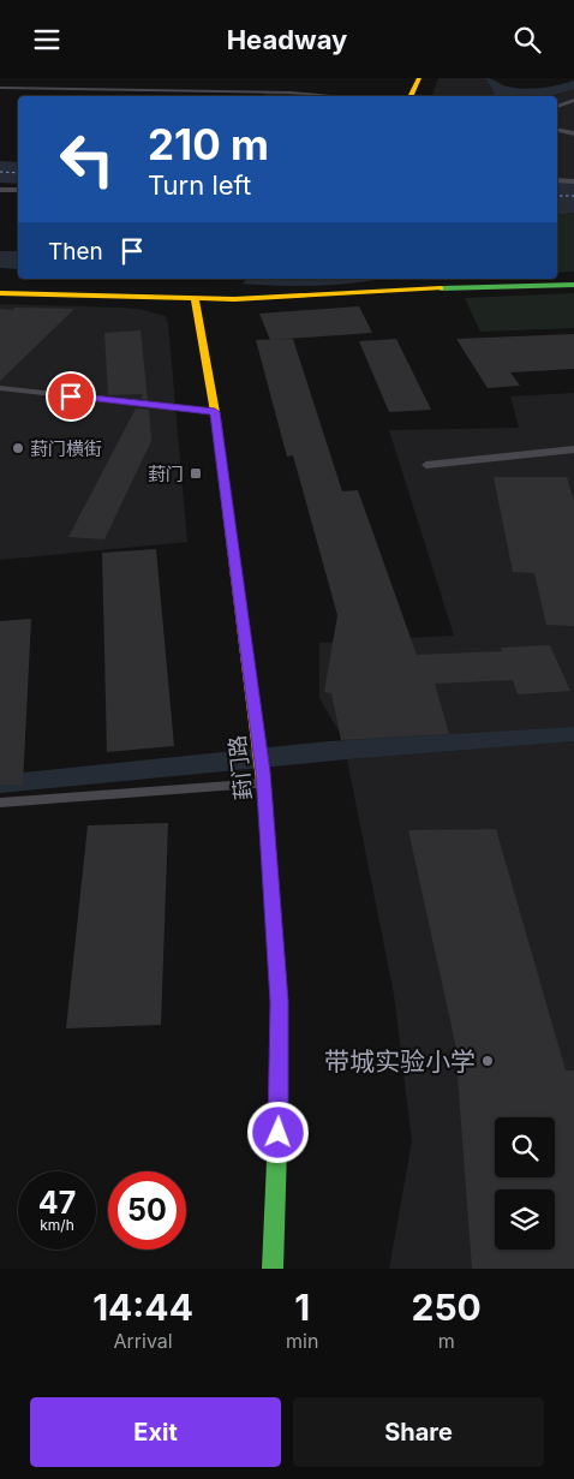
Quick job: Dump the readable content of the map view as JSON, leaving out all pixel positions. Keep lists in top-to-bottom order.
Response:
{
  "streets": {
    "main road": ["葑门路"]
  },
  "places": {
    "other": ["葑门横街", "带城实验小学"],
    "transit": ["葑门"]
  },
  "page": {
    "header": "Headway",
    "turn": ["210 m", "Turn left"],
    "then": "Then",
    "speed": "47 km/h",
    "limit": "50",
    "eta": [
      "14:44",
      "Arrival",
      "1",
      "min",
      "250",
      "m"
    ],
    "buttons": ["Exit", "Share"]
  }
}
